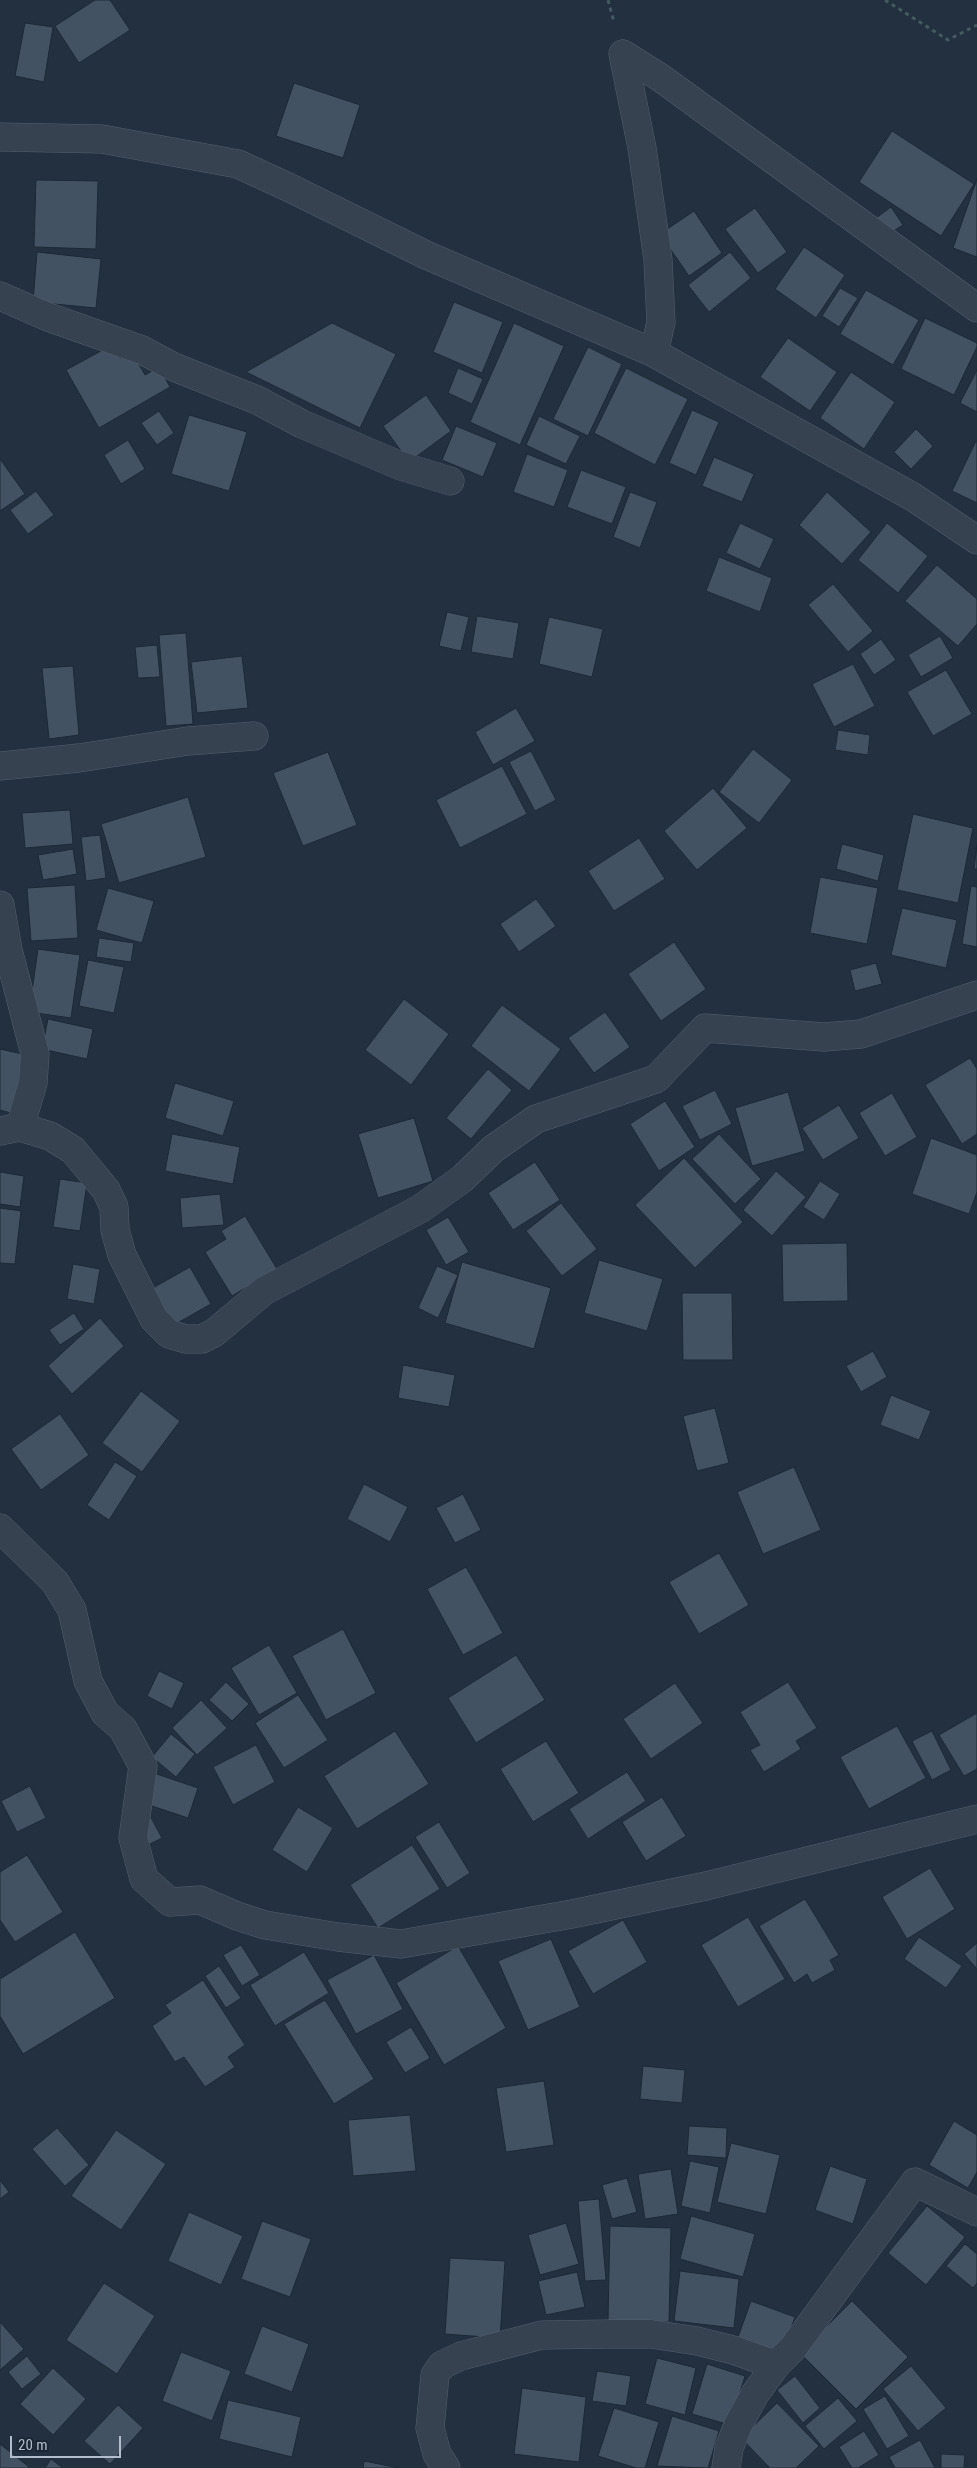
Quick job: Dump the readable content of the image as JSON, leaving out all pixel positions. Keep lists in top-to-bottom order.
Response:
{
  "scale_bar": "20 m"
}
